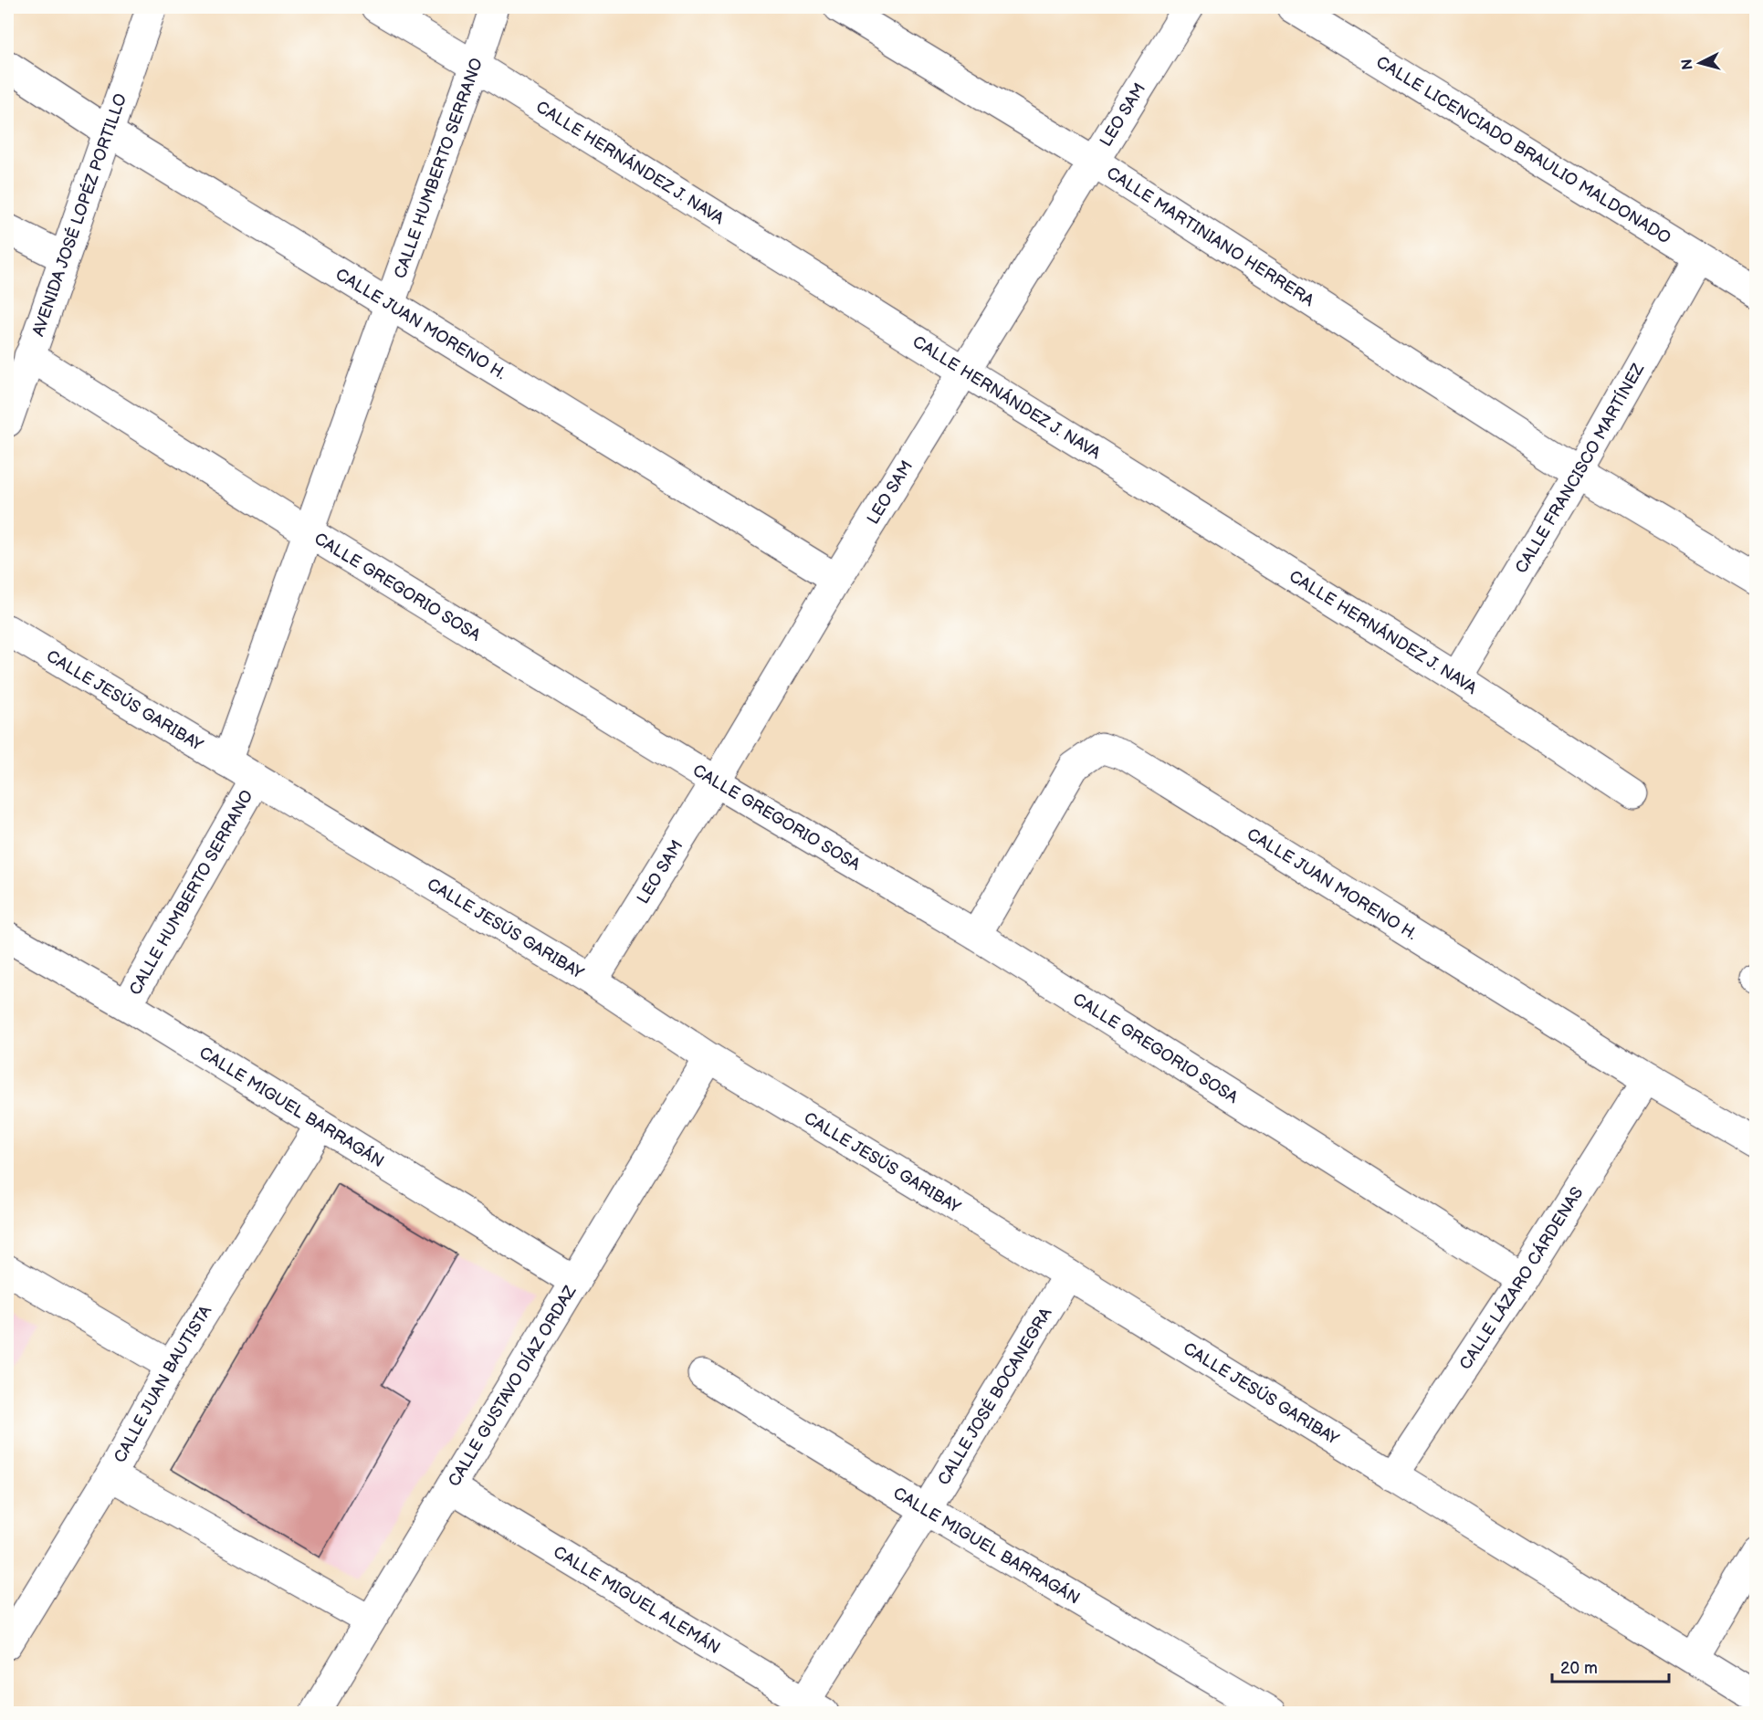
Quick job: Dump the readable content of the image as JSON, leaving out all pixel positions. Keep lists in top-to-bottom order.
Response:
{
  "streets": {
    "street": [
      "LEO SAM",
      "CALLE LICENCIADO BRAULIO MALDONADO",
      "CALLE HERNÁNDEZ J. NAVA",
      "CALLE HUMBERTO SERRANO",
      "AVENIDA JOSÉ LOPÉZ PORTILLO",
      "CALLE MARTINIANO HERRERA",
      "CALLE JUAN MORENO H.",
      "CALLE FRANCISCO MARTÍNEZ",
      "CALLE GREGORIO SOSA",
      "CALLE JESÚS GARIBAY",
      "CALLE MIGUEL BARRAGÁN",
      "CALLE LÁZARO CÁRDENAS",
      "CALLE JUAN BAUTISTA",
      "CALLE GUSTAVO DÍAZ ORDAZ",
      "CALLE JOSÉ BOCANEGRA",
      "CALLE MIGUEL ALEMÁN"
    ]
  },
  "crossings": [
    ["LEO SAM", "CALLE HERNÁNDEZ J. NAVA"],
    ["LEO SAM", "CALLE MARTINIANO HERRERA"],
    ["LEO SAM", "CALLE JUAN MORENO H."],
    ["LEO SAM", "CALLE GREGORIO SOSA"],
    ["LEO SAM", "CALLE JESÚS GARIBAY"],
    ["CALLE LICENCIADO BRAULIO MALDONADO", "CALLE FRANCISCO MARTÍNEZ"],
    ["CALLE HERNÁNDEZ J. NAVA", "CALLE HUMBERTO SERRANO"],
    ["CALLE HERNÁNDEZ J. NAVA", "CALLE FRANCISCO MARTÍNEZ"],
    ["CALLE HUMBERTO SERRANO", "CALLE JUAN MORENO H."],
    ["CALLE HUMBERTO SERRANO", "CALLE GREGORIO SOSA"],
    ["CALLE HUMBERTO SERRANO", "CALLE JESÚS GARIBAY"],
    ["CALLE HUMBERTO SERRANO", "CALLE MIGUEL BARRAGÁN"],
    ["AVENIDA JOSÉ LOPÉZ PORTILLO", "CALLE JUAN MORENO H."],
    ["AVENIDA JOSÉ LOPÉZ PORTILLO", "CALLE GREGORIO SOSA"],
    ["CALLE MARTINIANO HERRERA", "CALLE FRANCISCO MARTÍNEZ"],
    ["CALLE JUAN MORENO H.", "CALLE GREGORIO SOSA"],
    ["CALLE JUAN MORENO H.", "CALLE LÁZARO CÁRDENAS"],
    ["CALLE GREGORIO SOSA", "CALLE LÁZARO CÁRDENAS"],
    ["CALLE JESÚS GARIBAY", "CALLE LÁZARO CÁRDENAS"],
    ["CALLE JESÚS GARIBAY", "CALLE GUSTAVO DÍAZ ORDAZ"],
    ["CALLE JESÚS GARIBAY", "CALLE JOSÉ BOCANEGRA"],
    ["CALLE MIGUEL BARRAGÁN", "CALLE JUAN BAUTISTA"],
    ["CALLE MIGUEL BARRAGÁN", "CALLE GUSTAVO DÍAZ ORDAZ"],
    ["CALLE MIGUEL BARRAGÁN", "CALLE JOSÉ BOCANEGRA"],
    ["CALLE GUSTAVO DÍAZ ORDAZ", "CALLE MIGUEL ALEMÁN"],
    ["CALLE JOSÉ BOCANEGRA", "CALLE MIGUEL ALEMÁN"]
  ],
  "scale_bar": "20 m",
  "north": "left"
}
